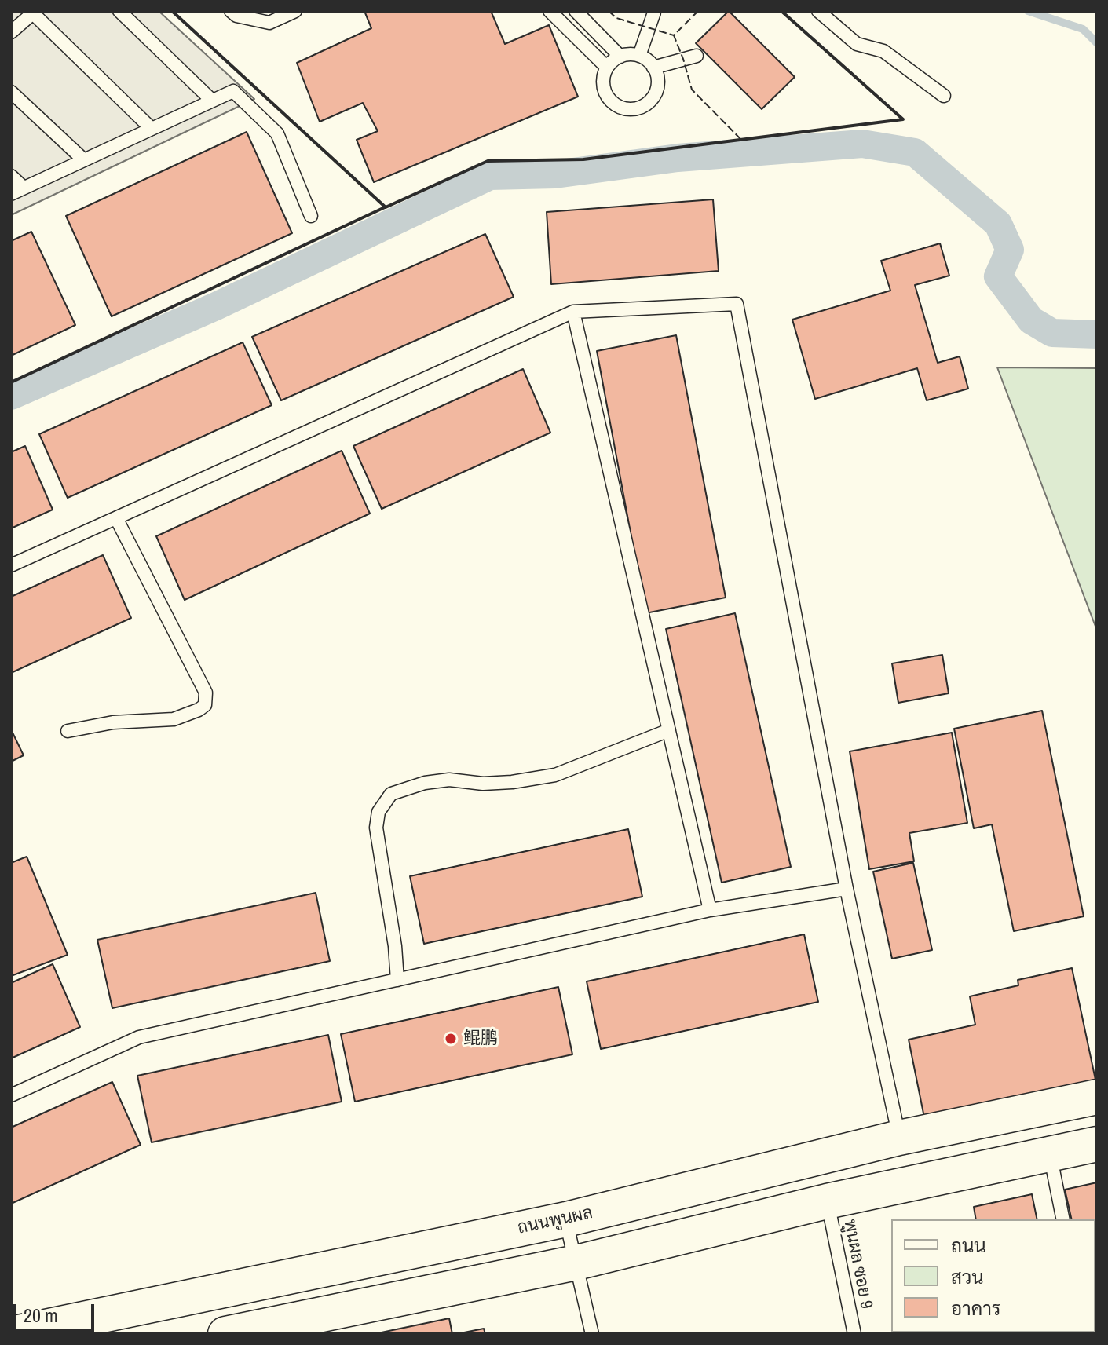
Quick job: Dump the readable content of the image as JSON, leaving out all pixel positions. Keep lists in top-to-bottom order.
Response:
{
  "streets": {
    "main road": ["ถนนพูนผล"],
    "lane": ["พูนผล ซอย 9"]
  },
  "places": ["鲲鹏"],
  "legend": ["ถนน", "สวน", "อาคาร"],
  "scale_bar": "20 m"
}
